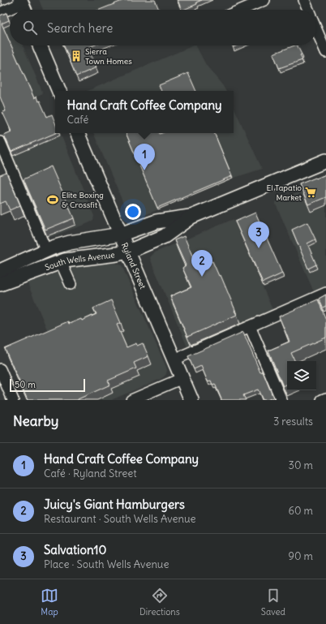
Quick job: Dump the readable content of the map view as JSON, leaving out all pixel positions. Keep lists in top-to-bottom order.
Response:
{
  "streets": {
    "main road": ["South Wells Avenue", "Ryland Street"]
  },
  "crossings": [
    ["South Wells Avenue", "Ryland Street"]
  ],
  "places": {
    "building": ["Sierra Town Homes"],
    "supermarket": ["El Tapatio Market"],
    "sports": ["Elite Boxing & Crossfit"]
  },
  "scale_bar": "50 m",
  "page": {
    "search": "Search here",
    "popup": ["Hand Craft Coffee Company", "Café"],
    "pins": ["1", "3", "2"],
    "scale": "50 m",
    "heading": ["Nearby", "3 results"],
    "list": [
      {
        "mark": "1",
        "name": "Hand Craft Coffee Company",
        "note": "Café · Ryland Street",
        "value": "30 m"
      },
      {
        "mark": "2",
        "name": "Juicy's Giant Hamburgers",
        "note": "Restaurant · South Wells Avenue",
        "value": "60 m"
      },
      {
        "mark": "3",
        "name": "Salvation10",
        "note": "Place · South Wells Avenue",
        "value": "90 m"
      }
    ],
    "nav": ["Map", "Directions", "Saved"]
  }
}
